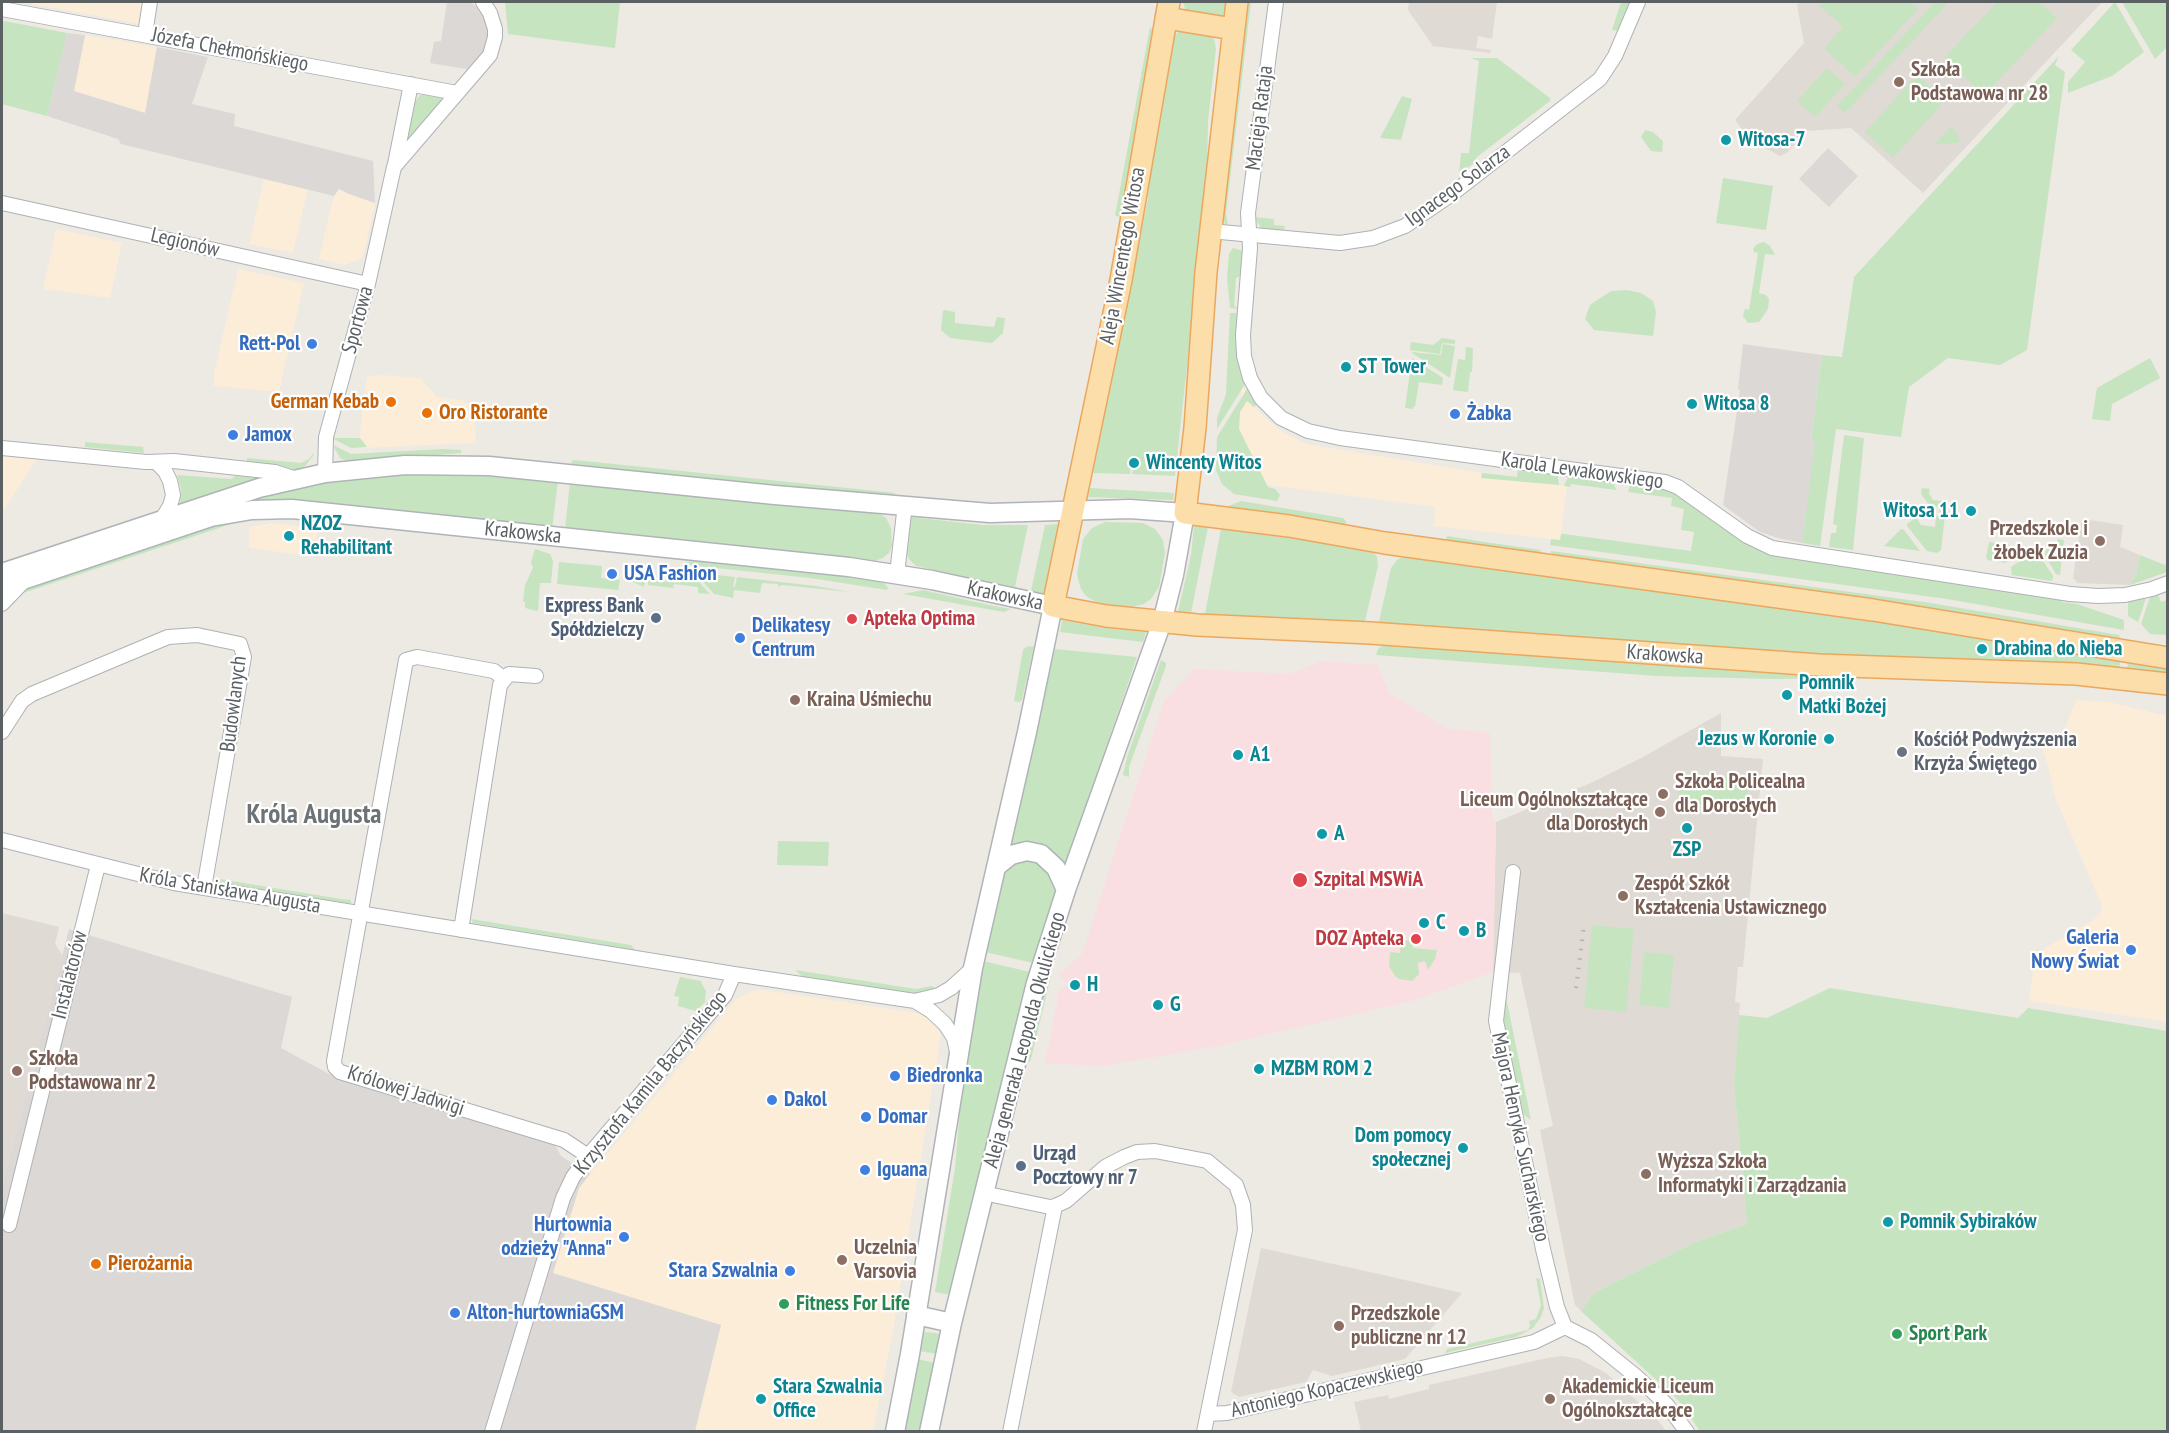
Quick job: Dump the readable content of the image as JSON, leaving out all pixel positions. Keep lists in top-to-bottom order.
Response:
{
  "streets": {
    "main road": ["Aleja Wincentego Witosa", "Krakowska", "Aleja generała Leopolda Okulickiego"],
    "street": [
      "Józefa Chełmońskiego",
      "Macieja Rataja",
      "Ignacego Solarza",
      "Legionów",
      "Sportowa",
      "Karola Lewakowskiego",
      "Budowlanych",
      "Króla Stanisława Augusta",
      "Instalatorów",
      "Krzysztofa Kamila Baczyńskiego",
      "Królowej Jadwigi",
      "Majora Henryka Sucharskiego",
      "Antoniego Kopaczewskiego"
    ]
  },
  "crossings": [
    ["Józefa Chełmońskiego", "Sportowa"],
    ["Macieja Rataja", "Ignacego Solarza"],
    ["Macieja Rataja", "Karola Lewakowskiego"],
    ["Ignacego Solarza", "Karola Lewakowskiego"],
    ["Legionów", "Sportowa"],
    ["Aleja Wincentego Witosa", "Krakowska"],
    ["Krakowska", "Aleja generała Leopolda Okulickiego"],
    ["Budowlanych", "Króla Stanisława Augusta"],
    ["Króla Stanisława Augusta", "Instalatorów"],
    ["Króla Stanisława Augusta", "Krzysztofa Kamila Baczyńskiego"],
    ["Króla Stanisława Augusta", "Królowej Jadwigi"],
    ["Krzysztofa Kamila Baczyńskiego", "Królowej Jadwigi"],
    ["Majora Henryka Sucharskiego", "Antoniego Kopaczewskiego"]
  ],
  "districts": ["Króla Augusta"],
  "places": [
    "Szkoła Podstawowa nr 28",
    "Witosa-7",
    "Rett-Pol",
    "ST Tower",
    "German Kebab",
    "Witosa 8",
    "Oro Ristorante",
    "Żabka",
    "Jamox",
    "Wincenty Witos",
    "Witosa 11",
    "NZOZ Rehabilitant",
    "Przedszkole i żłobek Zuzia",
    "USA Fashion",
    "Express Bank Spółdzielczy",
    "Apteka Optima",
    "Delikatesy Centrum",
    "Drabina do Nieba",
    "Pomnik Matki Bożej",
    "Kraina Uśmiechu",
    "Jezus w Koronie",
    "Kościół Podwyższenia Krzyża Świętego",
    "A1",
    "Szkoła Policealna dla Dorosłych",
    "Liceum Ogólnokształcące dla Dorosłych",
    "ZSP",
    "A",
    "Szpital MSWiA",
    "Zespół Szkół Kształcenia Ustawicznego",
    "C",
    "B",
    "DOZ Apteka",
    "Galeria Nowy Świat",
    "H",
    "G",
    "MZBM ROM 2",
    "Szkoła Podstawowa nr 2",
    "Biedronka",
    "Dakol",
    "Domar",
    "Dom pomocy społecznej",
    "Urząd Pocztowy nr 7",
    "Iguana",
    "Wyższa Szkoła Informatyki i Zarządzania",
    "Pomnik Sybiraków",
    "Hurtownia odzieży \"Anna\"",
    "Uczelnia Varsovia",
    "Pierożarnia",
    "Stara Szwalnia",
    "Fitness For Life",
    "Alton-hurtowniaGSM",
    "Przedszkole publiczne nr 12",
    "Sport Park",
    "Stara Szwalnia Office",
    "Akademickie Liceum Ogólnokształcące"
  ]
}
